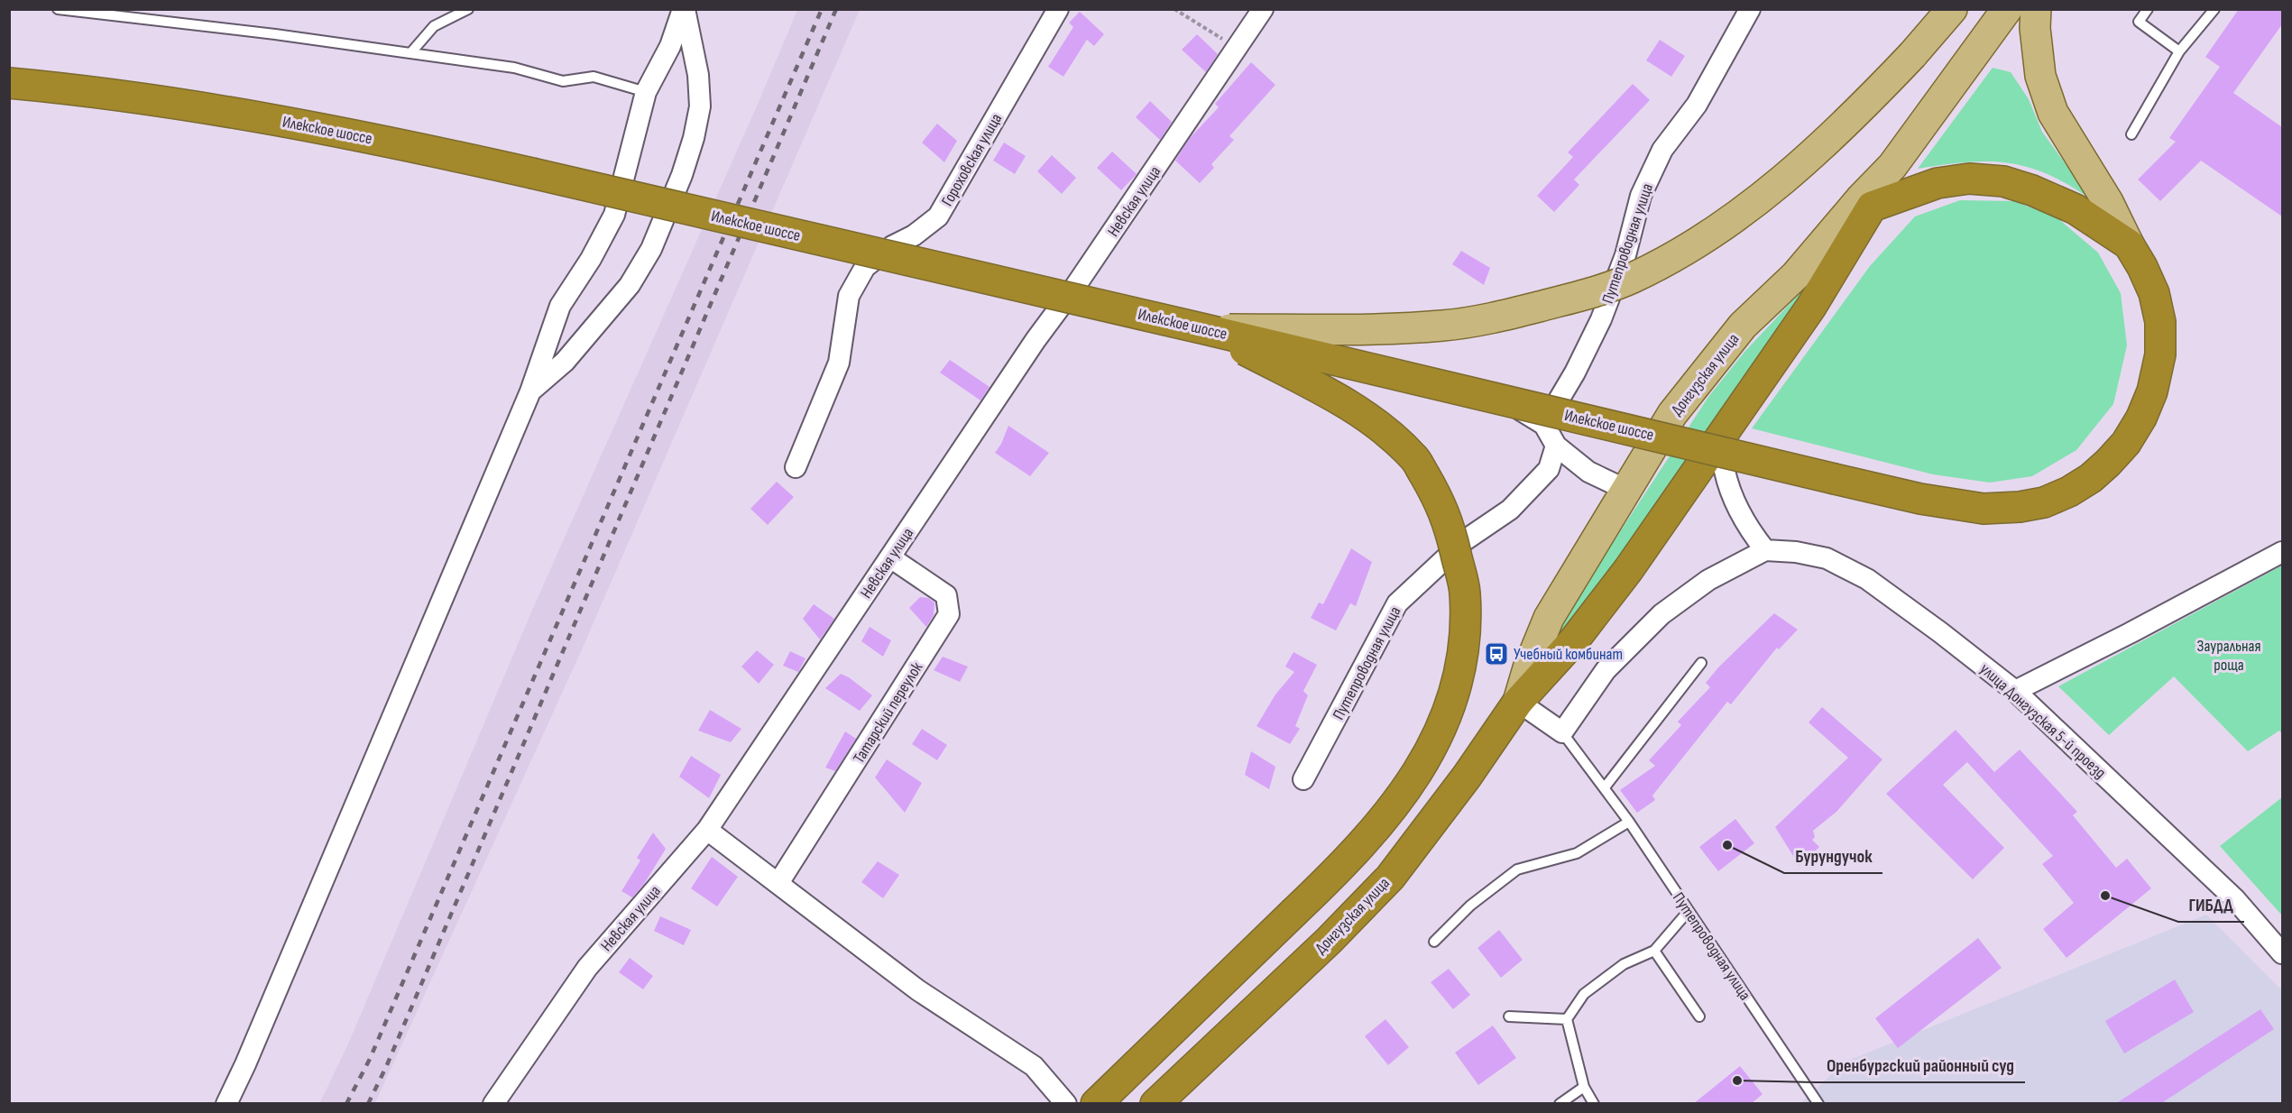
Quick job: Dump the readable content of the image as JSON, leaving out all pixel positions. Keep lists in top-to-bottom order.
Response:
{
  "streets": {
    "highway": ["Илекское шоссе", "Донгузская улица"],
    "street": [
      "Гороховская улица",
      "Невская улица",
      "Путепроводная улица",
      "Татарский переулок",
      "улица Донгузская 5-й проезд"
    ]
  },
  "crossings": [
    ["Невская улица", "Татарский переулок"]
  ],
  "parks": ["Зауральная роща"],
  "places": {
    "bus stop": ["Учебный комбинат"],
    "other": ["Бурундучок", "ГИБДД", "Оренбургский районный суд"]
  }
}
